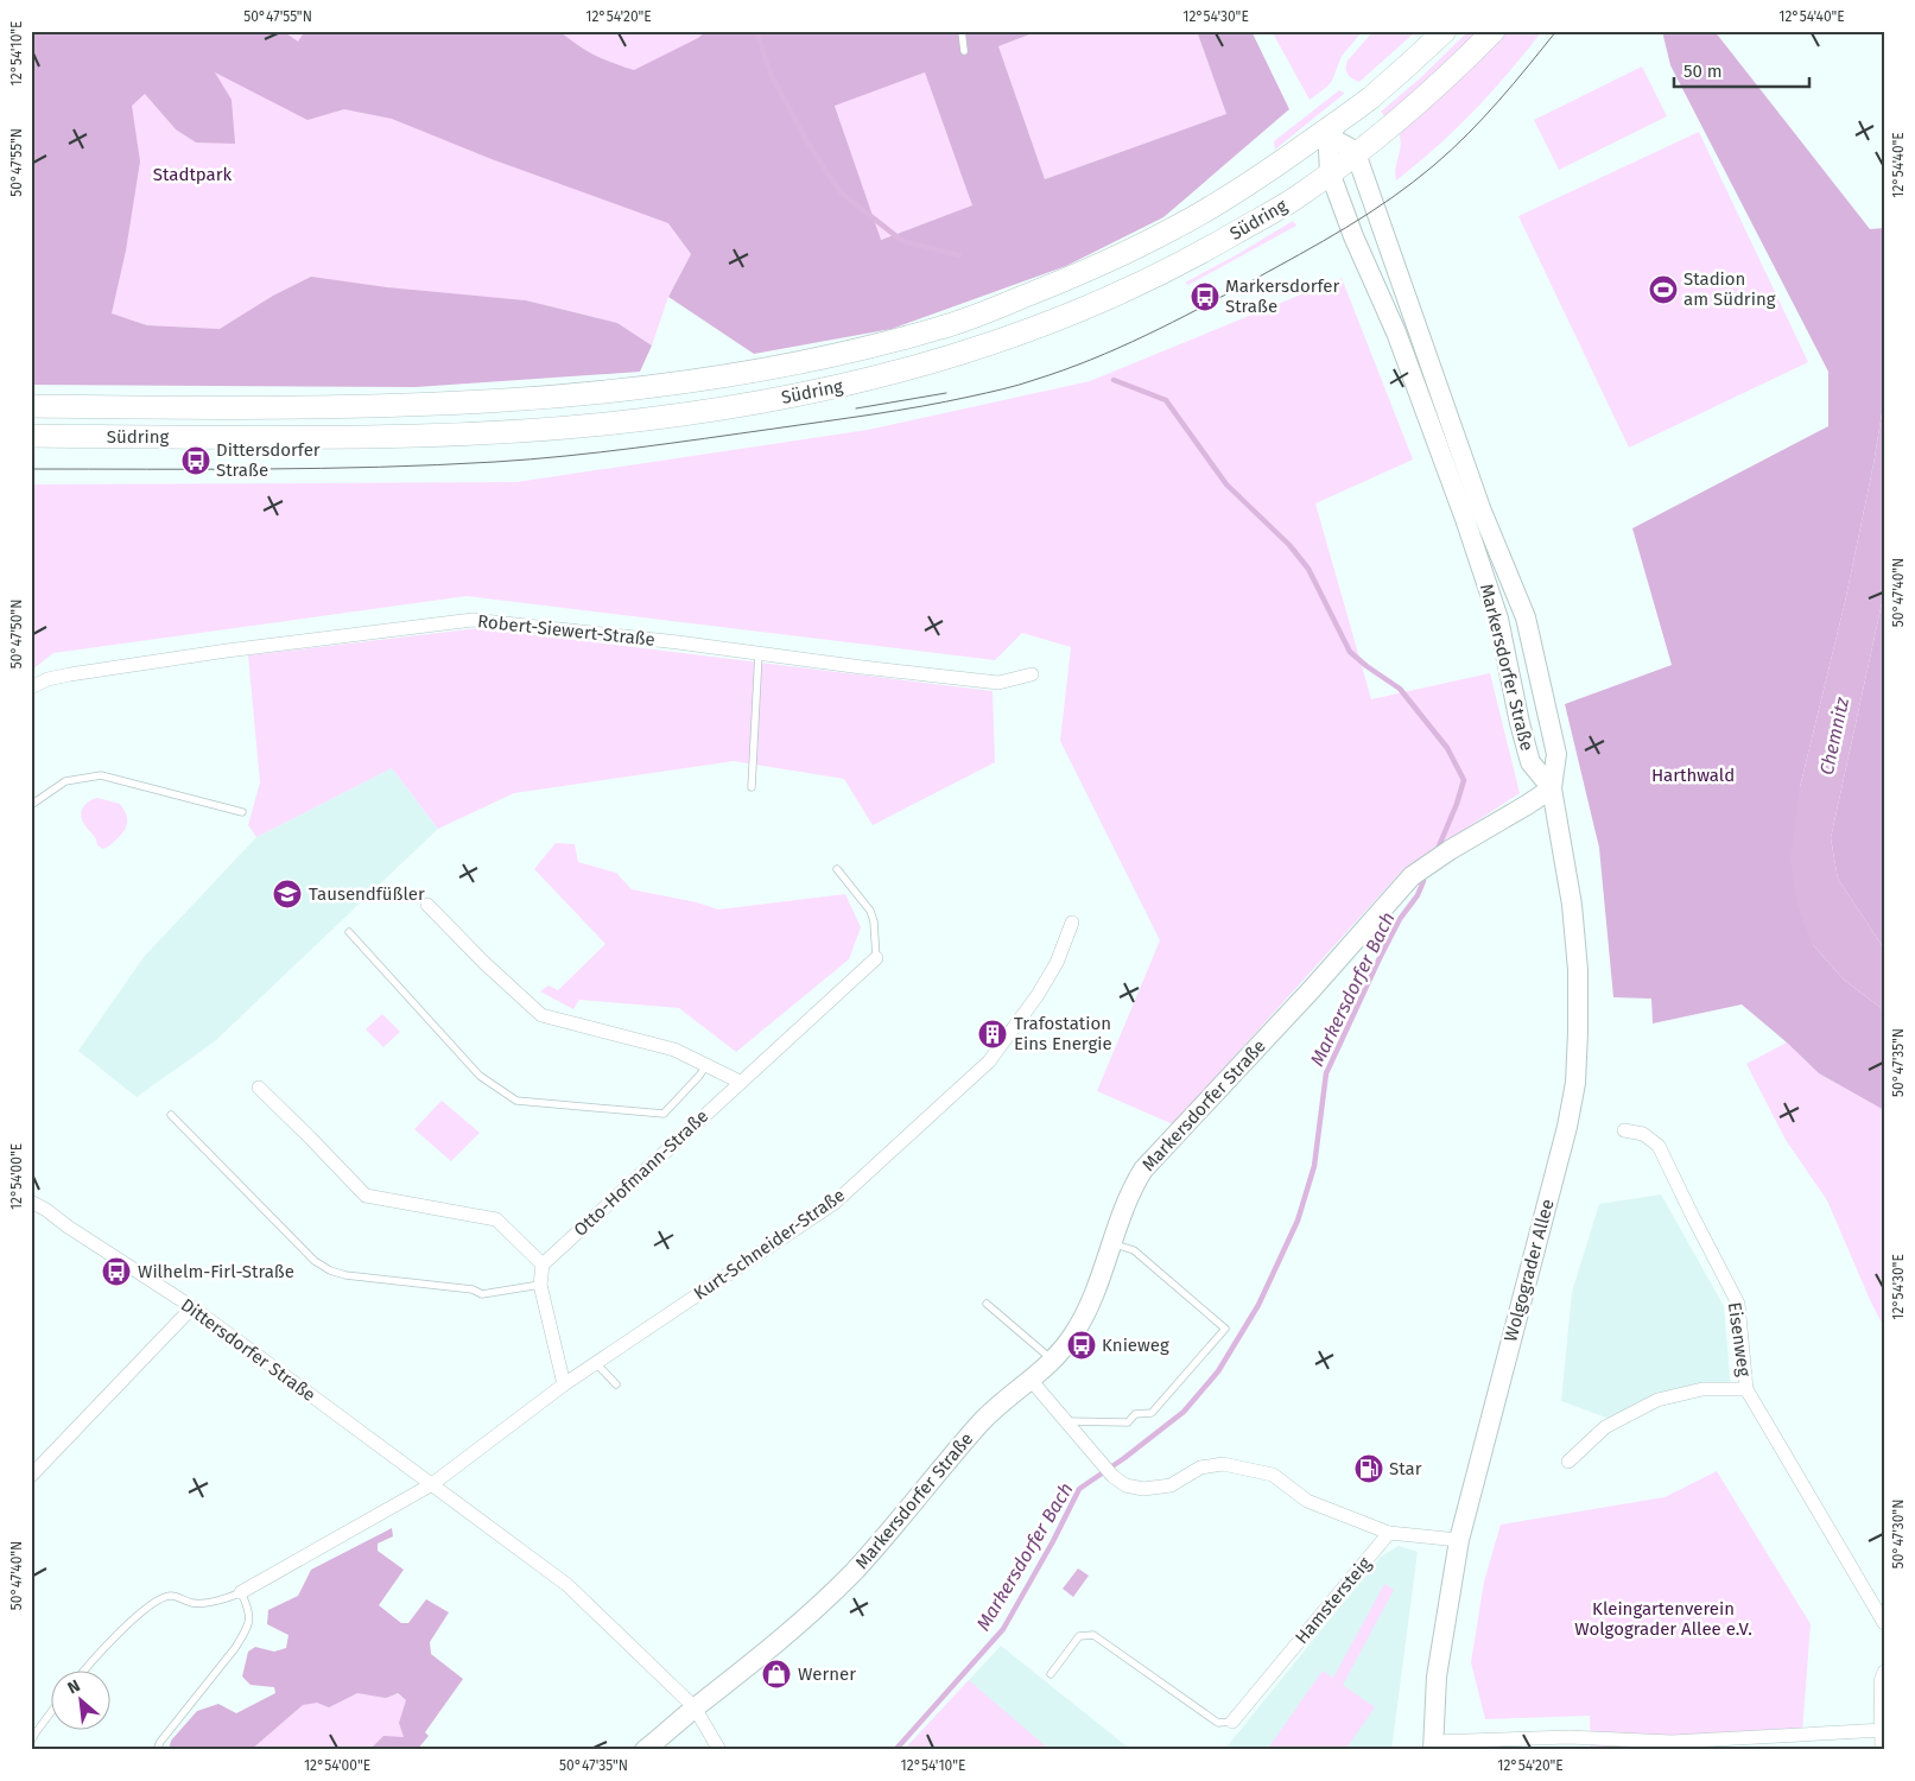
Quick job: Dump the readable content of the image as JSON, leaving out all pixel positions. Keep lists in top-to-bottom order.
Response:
{
  "streets": {
    "main road": ["Südring", "Markersdorfer Straße", "Wolgograder Allee"],
    "street": [
      "Robert-Siewert-Straße",
      "Otto-Hofmann-Straße",
      "Kurt-Schneider-Straße",
      "Eisenweg",
      "Dittersdorfer Straße",
      "Hamstersteig"
    ]
  },
  "crossings": [
    ["Südring", "Markersdorfer Straße"],
    ["Markersdorfer Straße", "Wolgograder Allee"],
    ["Markersdorfer Straße", "Dittersdorfer Straße"],
    ["Kurt-Schneider-Straße", "Dittersdorfer Straße"]
  ],
  "water": ["Chemnitz", "Markersdorfer Bach"],
  "parks": ["Stadtpark", "Harthwald", "Kleingartenverein Wolgograder Allee e.V."],
  "places": {
    "sports": ["Stadion am Südring"],
    "bus stop": [
      "Markersdorfer Straße",
      "Dittersdorfer Straße",
      "Wilhelm-Firl-Straße",
      "Knieweg"
    ],
    "school or university": ["Tausendfüßler"],
    "building": ["Trafostation Eins Energie"],
    "fuel station": ["Star"],
    "shop": ["Werner"]
  },
  "scale_bar": "50 m",
  "north": "top left",
  "coordinates": [
    "50°47'55\"N",
    "12°54'20\"E",
    "12°54'30\"E",
    "12°54'40\"E",
    "12°54'10\"E",
    "50°47'40\"N",
    "50°47'50\"N",
    "50°47'35\"N",
    "12°54'00\"E",
    "50°47'30\"N"
  ]
}
